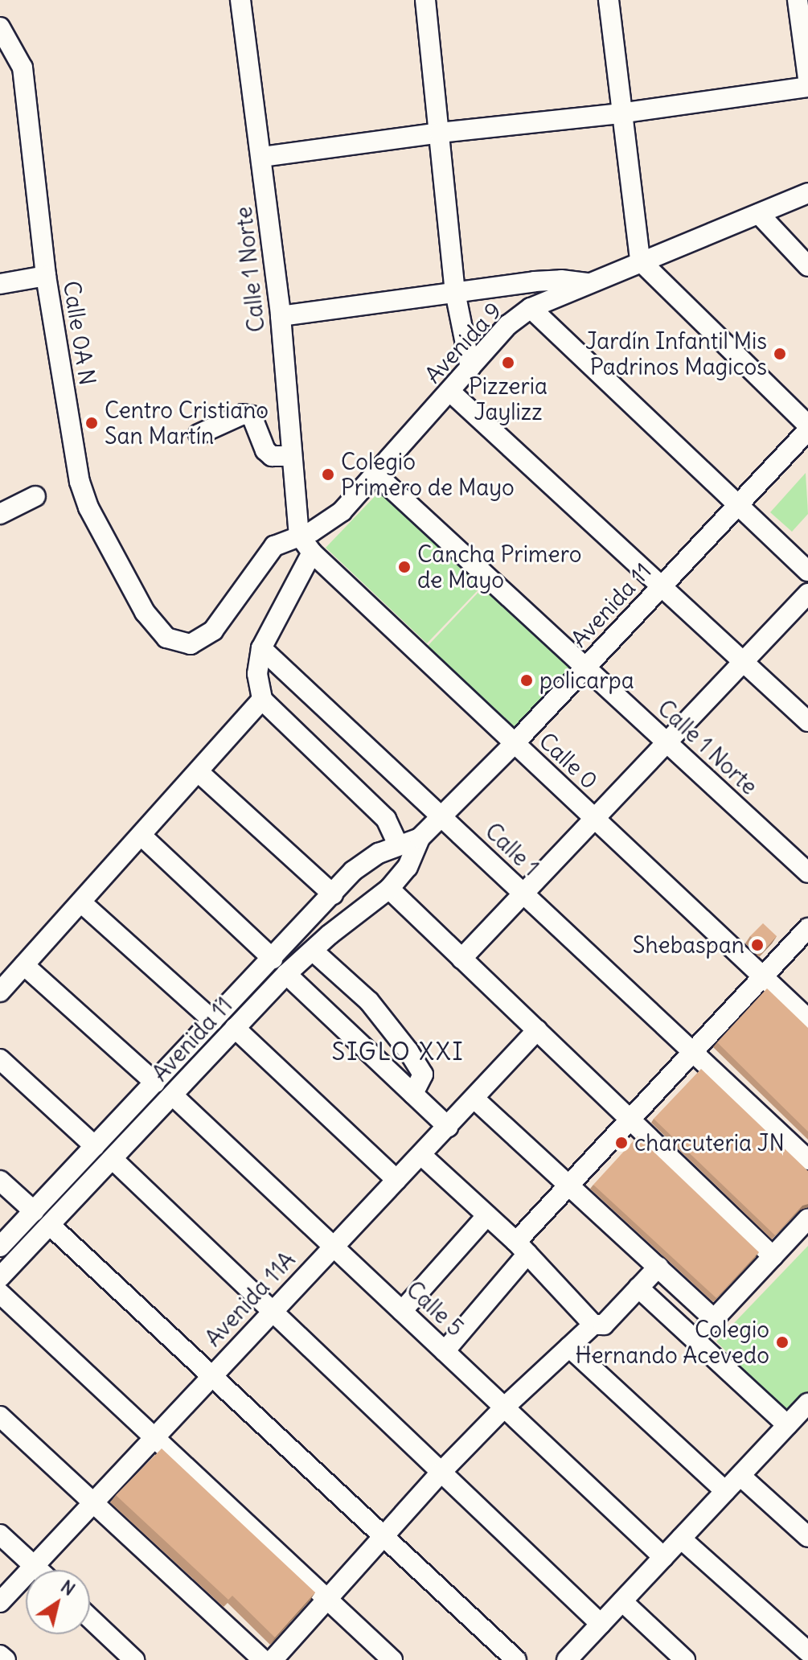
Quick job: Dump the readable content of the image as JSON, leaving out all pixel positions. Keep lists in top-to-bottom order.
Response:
{
  "streets": {
    "street": [
      "Calle 1 Norte",
      "Calle 0A N",
      "Avenida 9",
      "Avenida 11",
      "Calle 0",
      "Calle 1",
      "Avenida 11A",
      "Calle 5"
    ]
  },
  "crossings": [
    ["Calle 1 Norte", "Calle 0A N"],
    ["Calle 1 Norte", "Avenida 9"],
    ["Calle 1 Norte", "Avenida 11"],
    ["Calle 1 Norte", "Calle 0"],
    ["Calle 0A N", "Avenida 9"],
    ["Calle 0A N", "Calle 0"],
    ["Avenida 9", "Calle 0"],
    ["Avenida 11", "Calle 0"],
    ["Avenida 11", "Calle 1"],
    ["Avenida 11", "Calle 5"],
    ["Avenida 11A", "Calle 5"]
  ],
  "districts": ["SIGLO XXI"],
  "places": [
    "Jardín Infantil Mis Padrinos Magicos",
    "Pizzeria Jaylizz",
    "Centro Cristiano San Martín",
    "Colegio Primero de Mayo",
    "Cancha Primero de Mayo",
    "policarpa",
    "Shebaspan",
    "charcuteria JN",
    "Colegio Hernando Acevedo"
  ],
  "north": "top right"
}
